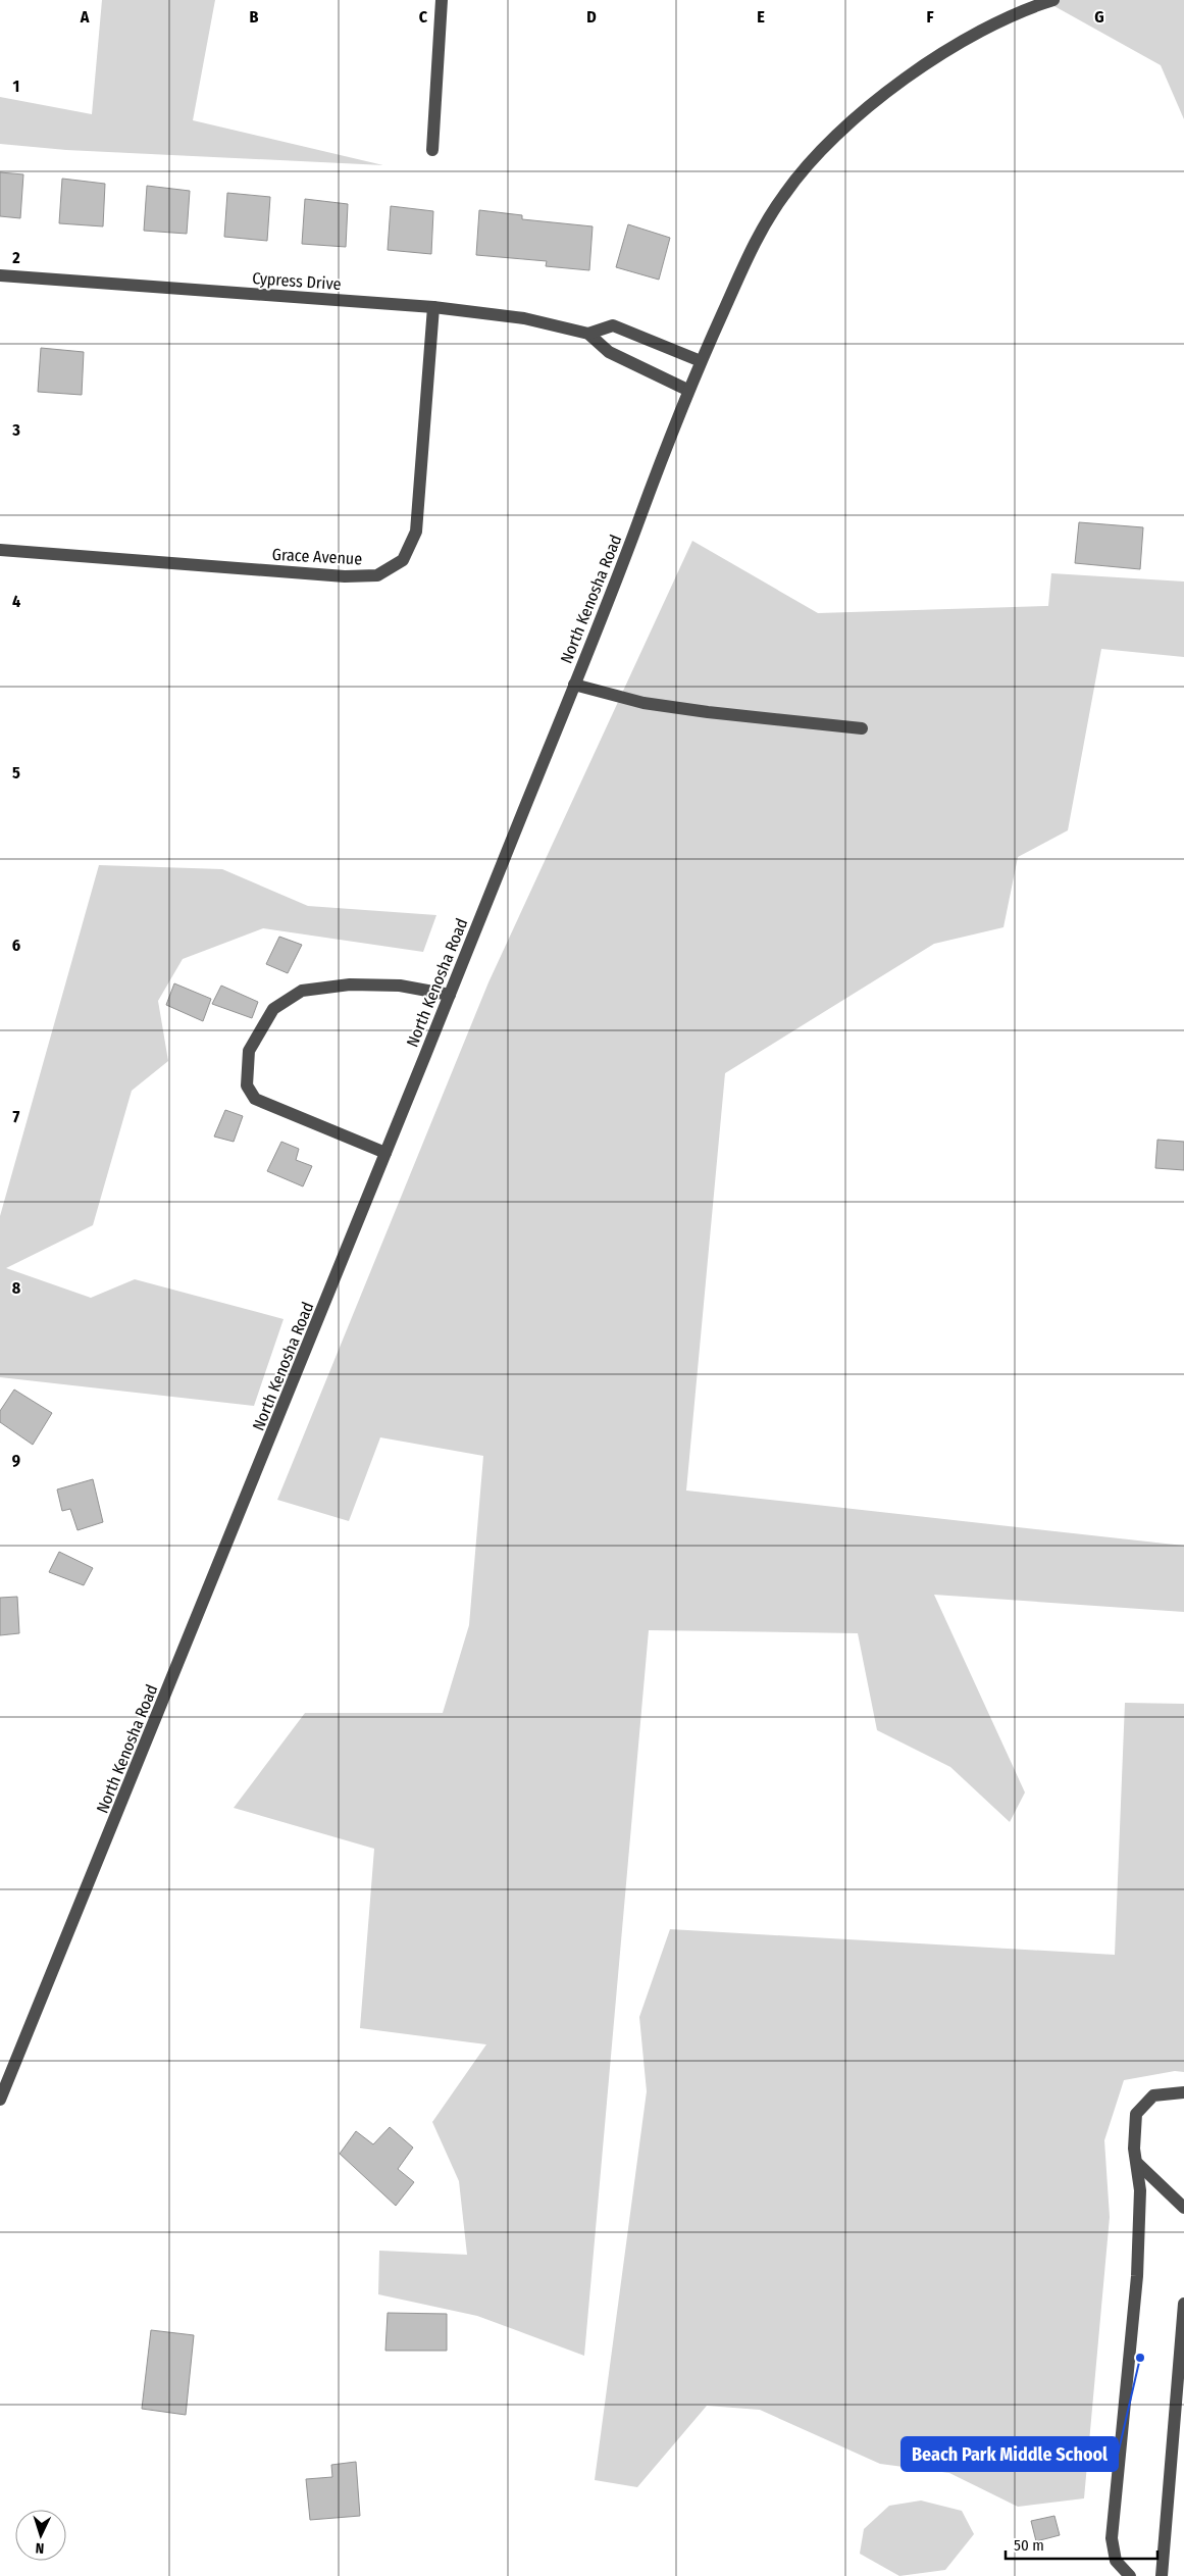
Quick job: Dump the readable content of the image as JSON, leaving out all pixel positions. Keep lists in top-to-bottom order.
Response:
{
  "streets": {
    "street": ["Cypress Drive", "Grace Avenue", "North Kenosha Road"]
  },
  "crossings": [
    ["Cypress Drive", "Grace Avenue"],
    ["Cypress Drive", "North Kenosha Road"]
  ],
  "places": ["Beach Park Middle School"],
  "scale_bar": "50 m",
  "north": "bottom",
  "grid": {
    "columns": [
      "A",
      "B",
      "C",
      "D",
      "E",
      "F",
      "G"
    ],
    "rows": [
      "1",
      "2",
      "3",
      "4",
      "5",
      "6",
      "7",
      "8",
      "9"
    ]
  }
}
